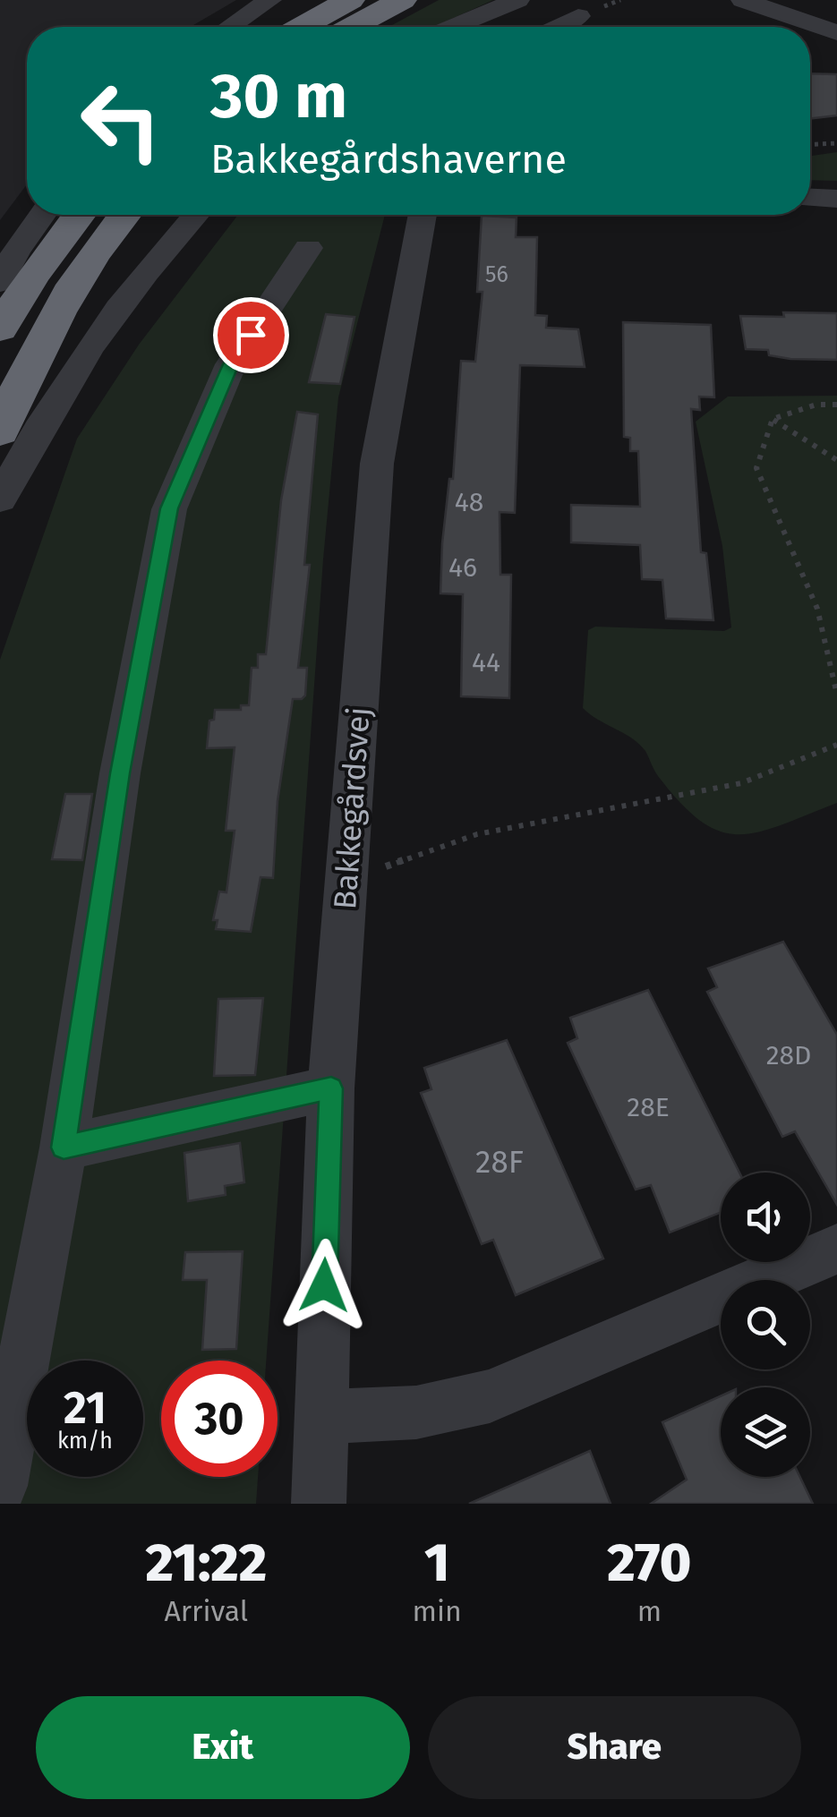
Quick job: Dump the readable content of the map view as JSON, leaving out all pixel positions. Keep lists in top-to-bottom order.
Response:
{
  "streets": {
    "street": ["Bakkegårdsvej"]
  },
  "house_numbers": [
    "56",
    "48",
    "46",
    "44",
    "28D",
    "28E",
    "28F"
  ],
  "page": {
    "turn": ["30 m", "Bakkegårdshaverne"],
    "speed": "21 km/h",
    "limit": "30",
    "eta": [
      "21:22",
      "Arrival",
      "1",
      "min",
      "270",
      "m"
    ],
    "buttons": ["Exit", "Share"]
  }
}
